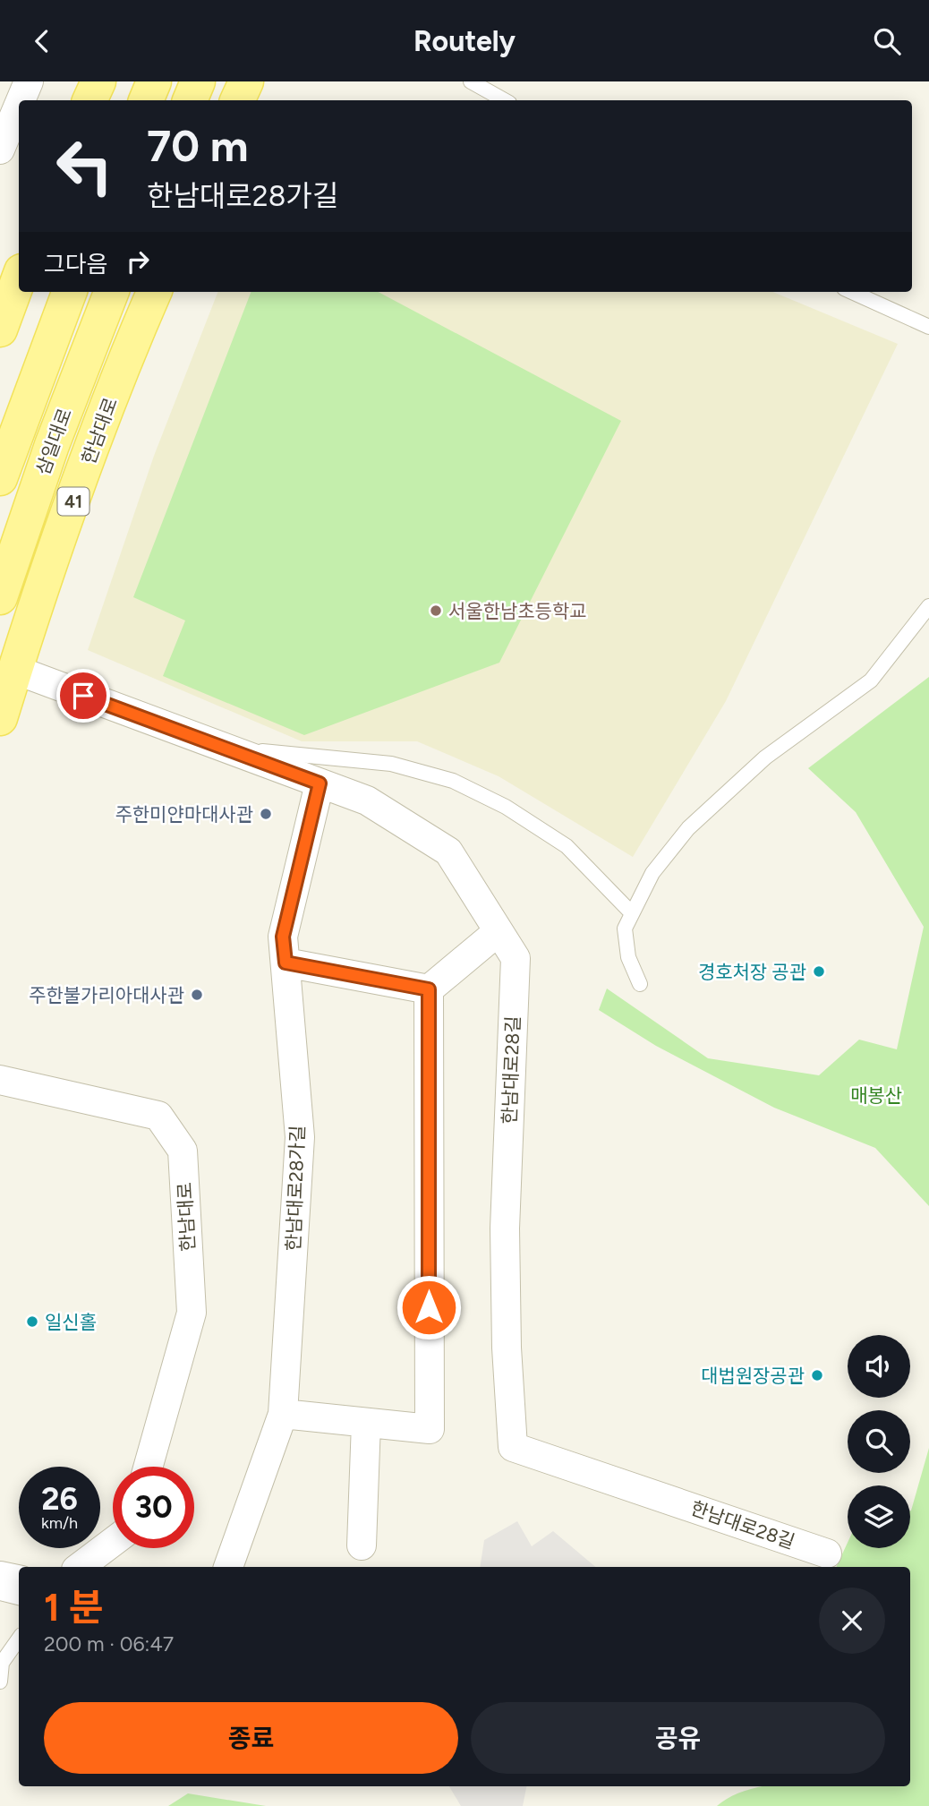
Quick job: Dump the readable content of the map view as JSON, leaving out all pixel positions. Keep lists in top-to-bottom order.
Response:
{
  "streets": {
    "main road": ["한남대로", "삼일대로", "41"],
    "street": ["한남대로28길", "한남대로28가길"]
  },
  "crossings": [
    ["한남대로", "한남대로28길"],
    ["한남대로28길", "한남대로28가길"]
  ],
  "parks": ["매봉산"],
  "places": [
    "서울한남초등학교",
    "주한미얀마대사관",
    "경호처장 공관",
    "주한불가리아대사관",
    "일신홀",
    "대법원장공관"
  ],
  "page": {
    "header": "Routely",
    "turn": ["70 m", "한남대로28가길"],
    "then": "그다음",
    "speed": "26 km/h",
    "limit": "30",
    "heading": ["1 분", "200 m · 06:47"],
    "buttons": ["종료", "공유"]
  }
}
